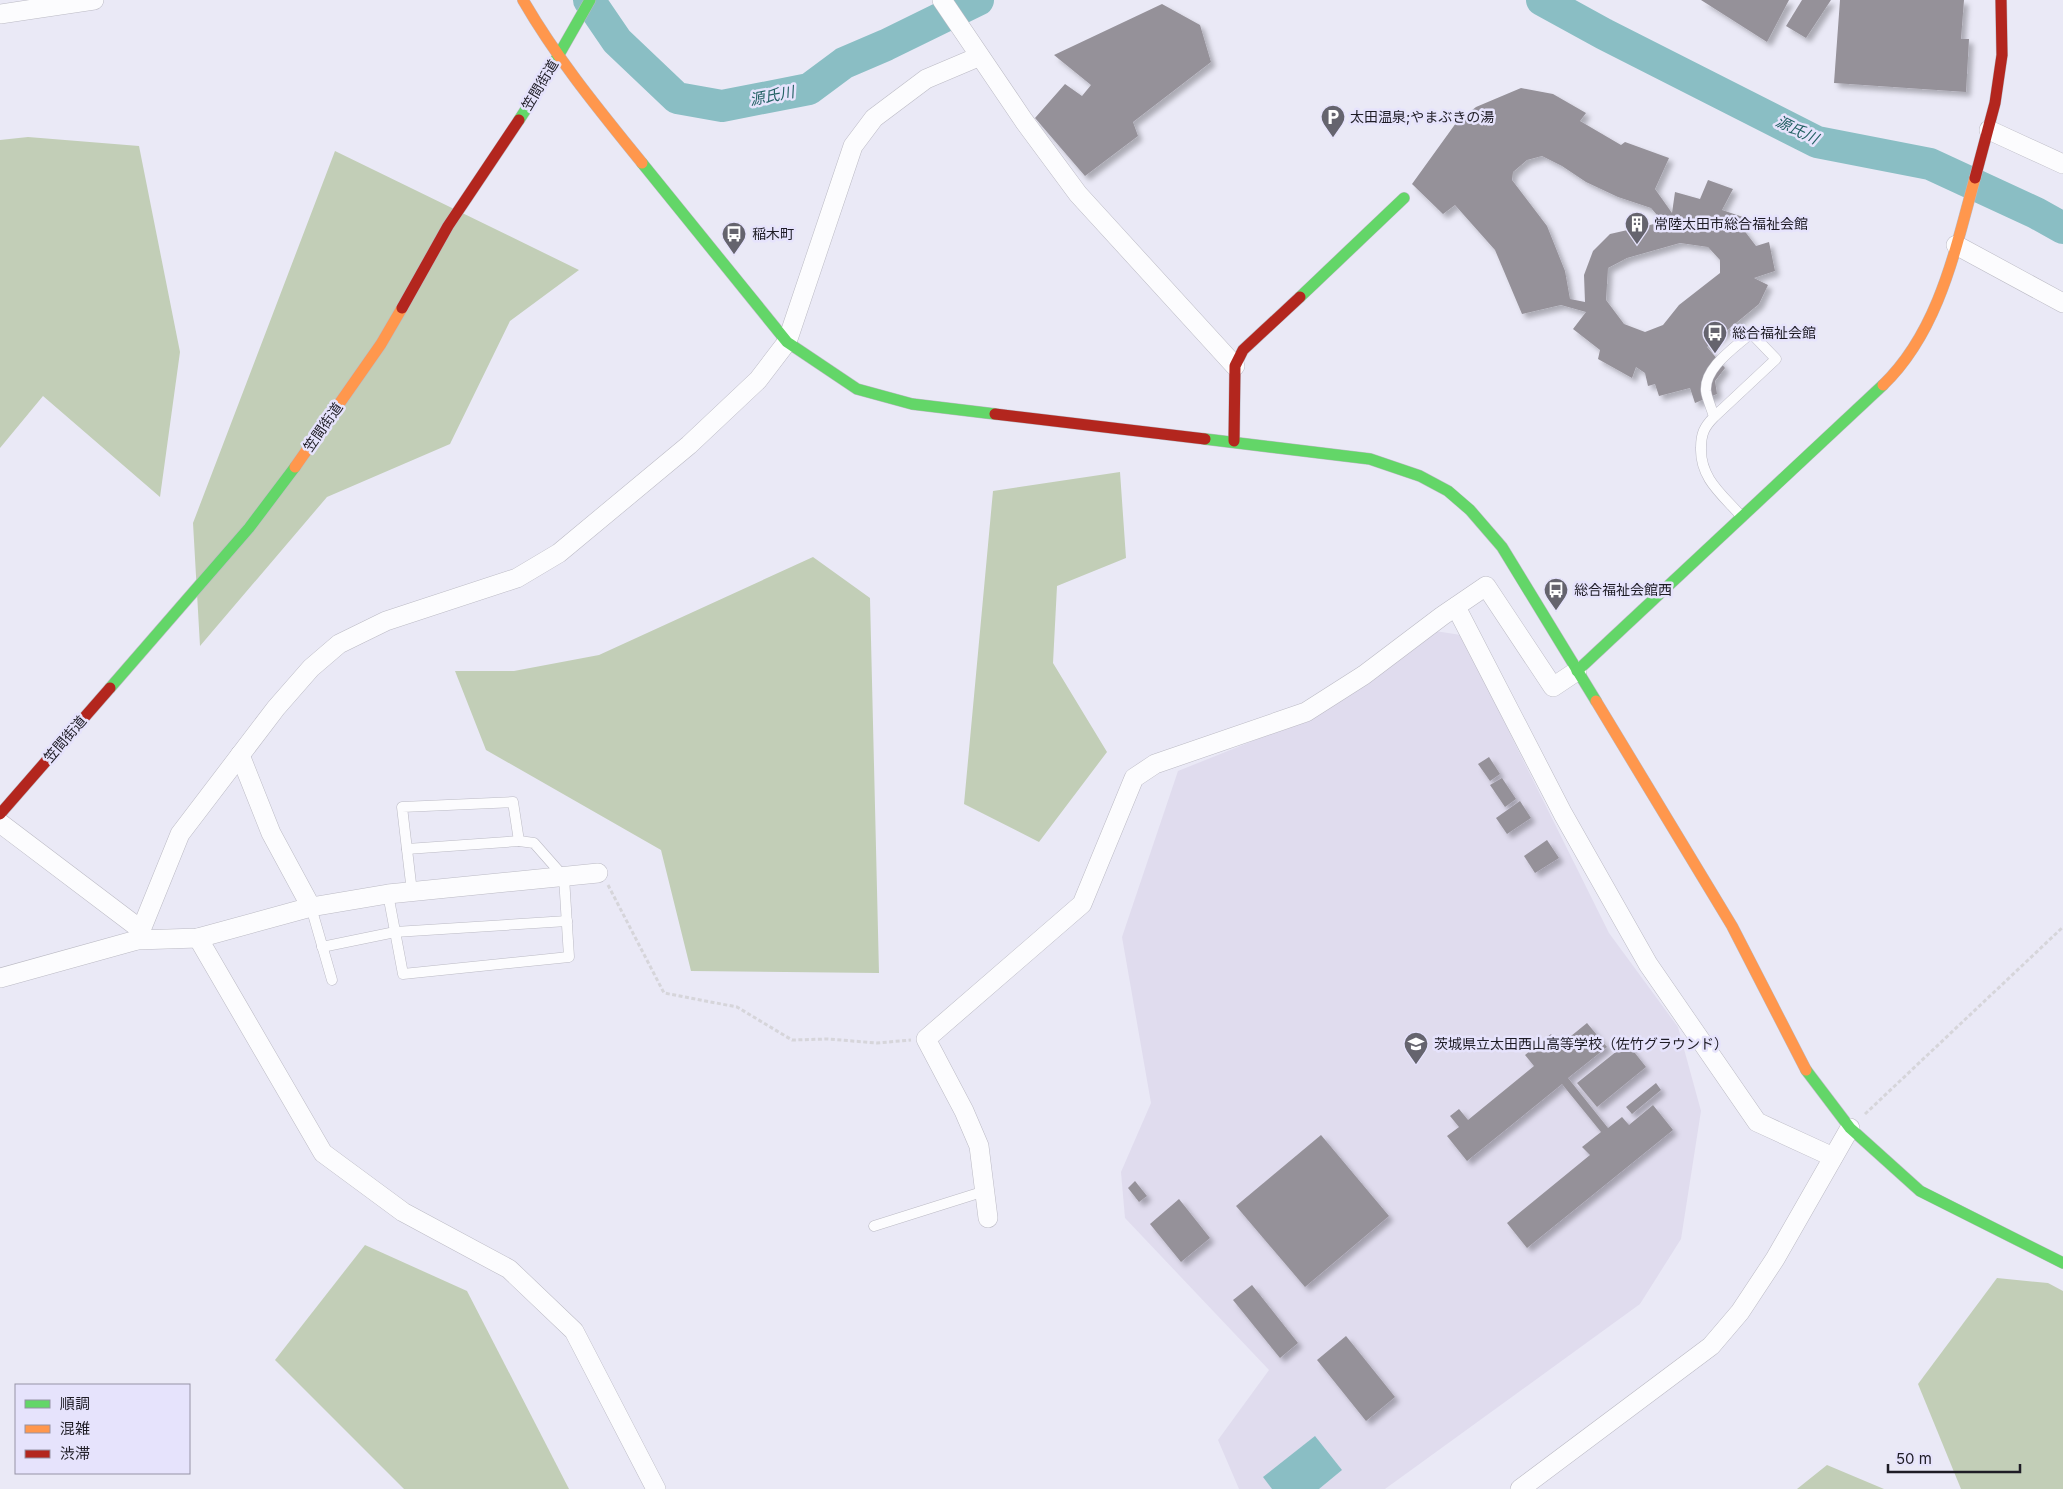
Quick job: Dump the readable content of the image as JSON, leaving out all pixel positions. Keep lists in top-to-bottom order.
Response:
{
  "streets": {
    "street": ["笠間街道"]
  },
  "water": ["源氏川"],
  "places": {
    "parking": ["太田温泉;やまぶきの湯"],
    "building": ["常陸太田市総合福祉会館"],
    "bus stop": ["稲木町", "総合福祉会館", "総合福祉会館西"],
    "school or university": ["茨城県立太田西山高等学校（佐竹グラウンド）"]
  },
  "legend": ["順調", "混雑", "渋滞"],
  "scale_bar": "50 m"
}
